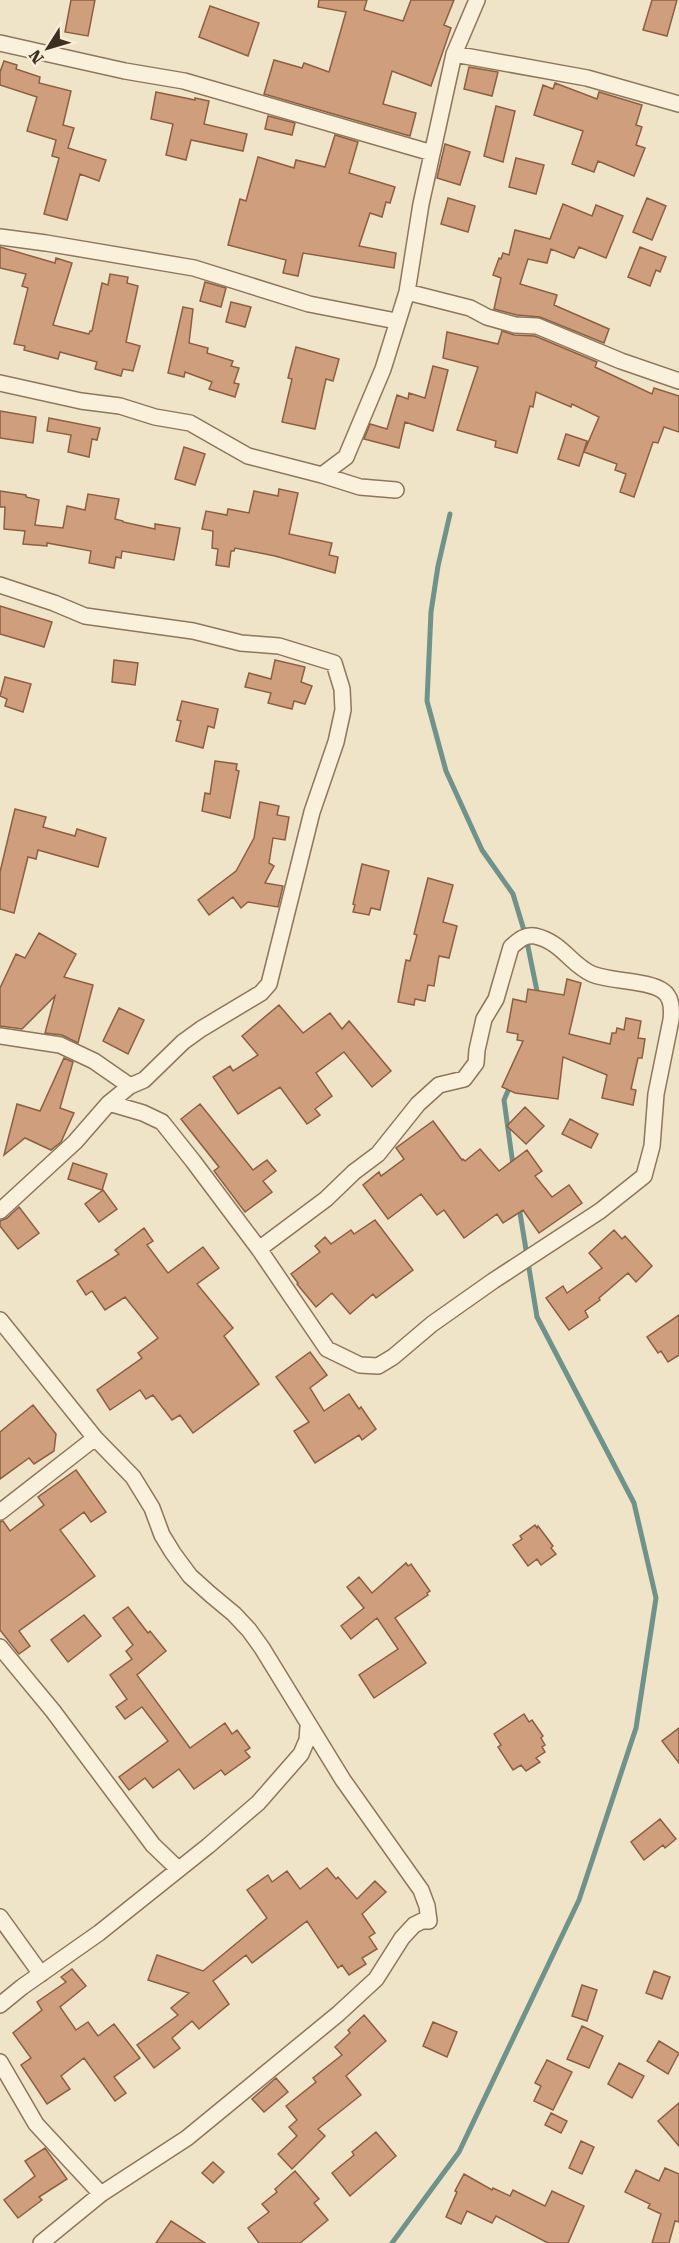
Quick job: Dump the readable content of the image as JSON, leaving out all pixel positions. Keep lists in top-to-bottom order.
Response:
{
  "north": "bottom left"
}
